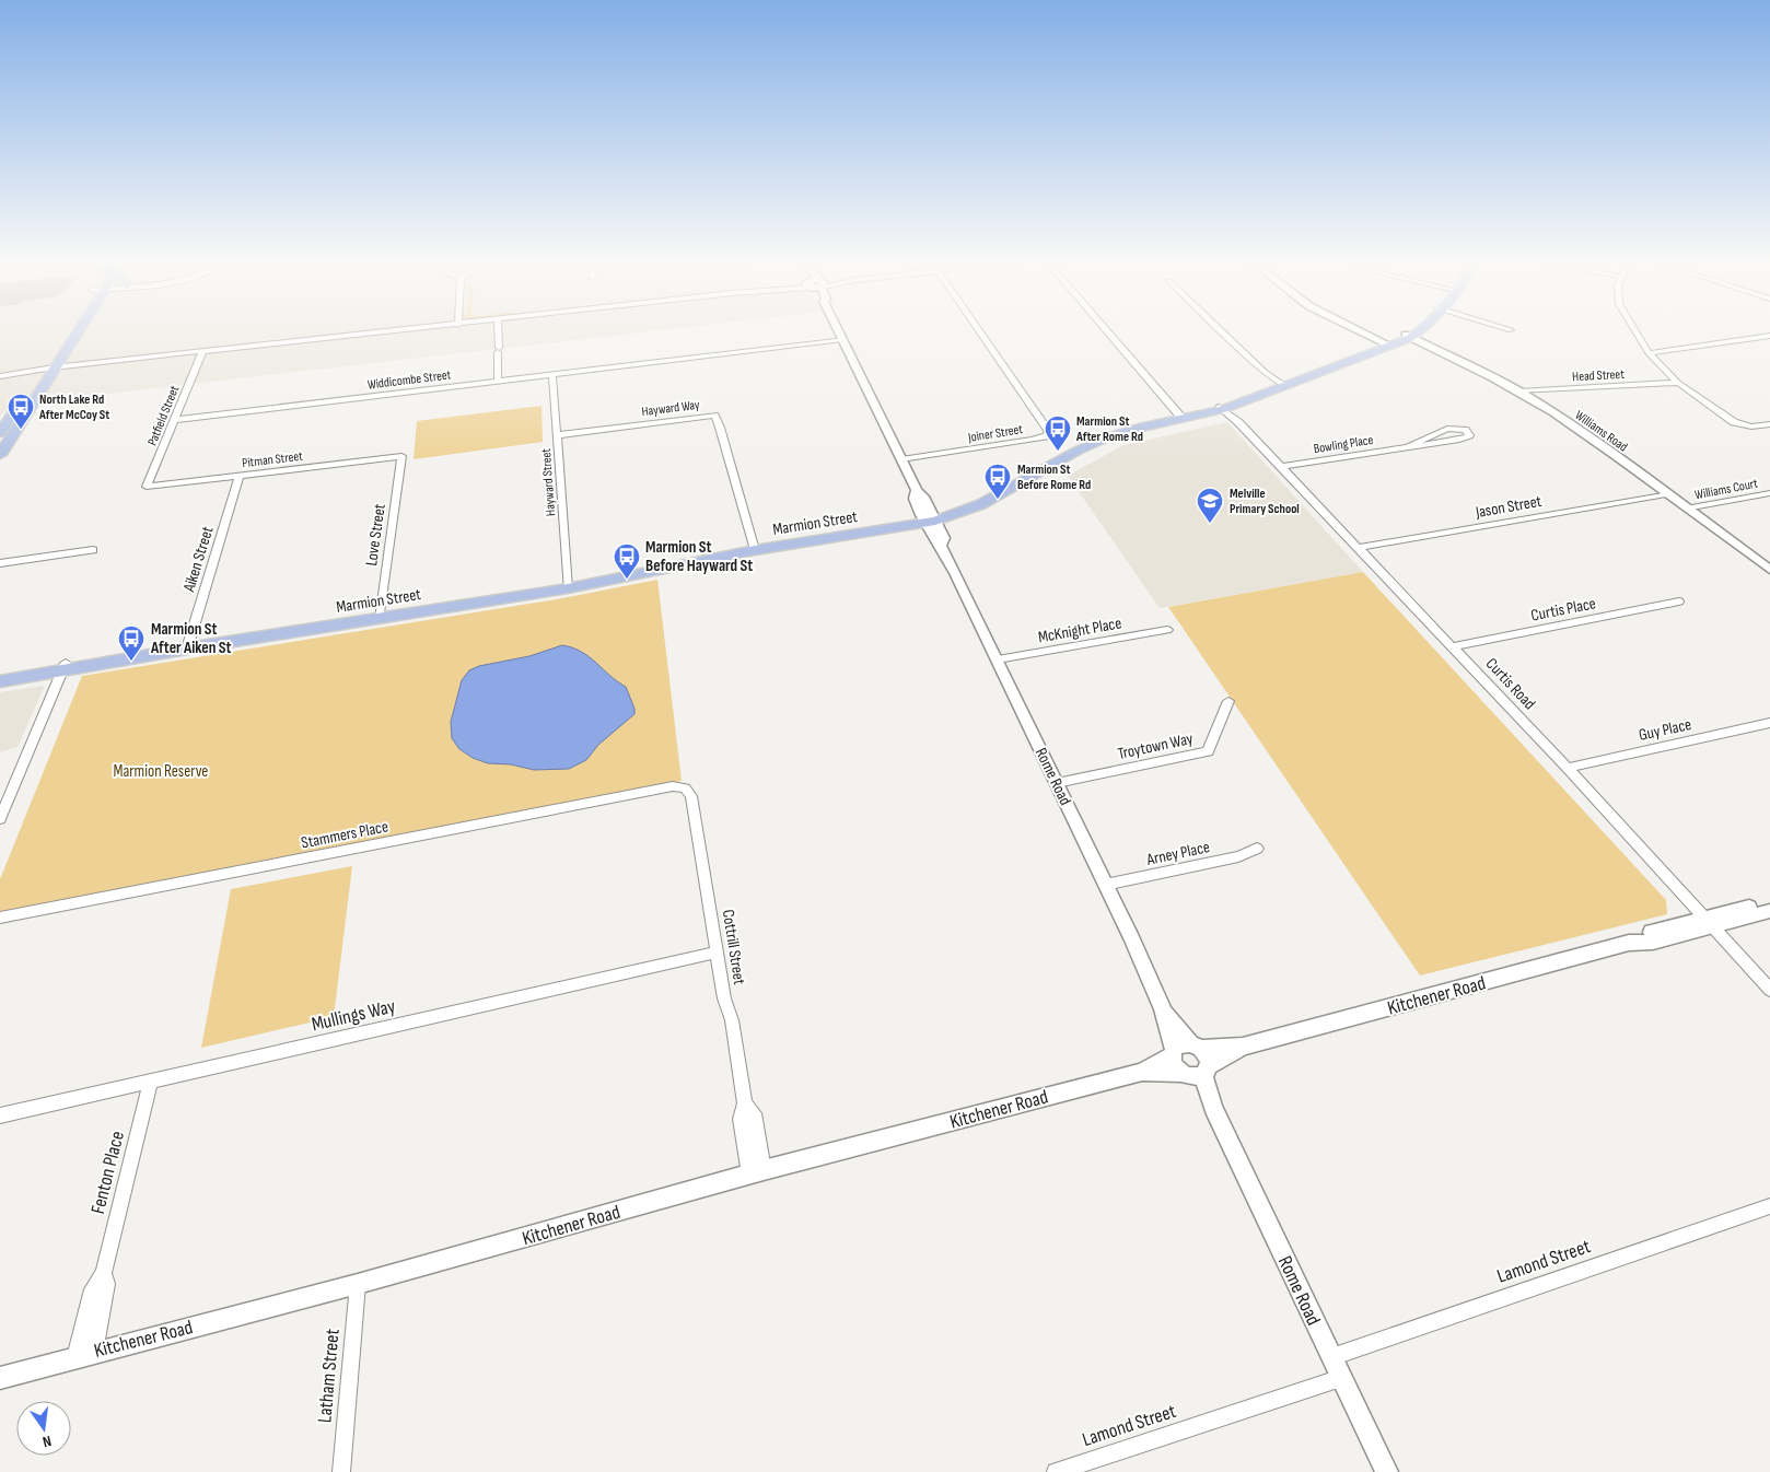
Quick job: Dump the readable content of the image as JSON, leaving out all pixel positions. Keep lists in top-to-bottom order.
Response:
{
  "streets": {
    "main road": ["Marmion Street"],
    "street": [
      "Head Street",
      "Widdicombe Street",
      "Hayward Way",
      "Patfield Street",
      "Williams Road",
      "Joiner Street",
      "Bowling Place",
      "Pitman Street",
      "Hayward Street",
      "Williams Court",
      "Jason Street",
      "Love Street",
      "Aiken Street",
      "Curtis Place",
      "McKnight Place",
      "Curtis Road",
      "Guy Place",
      "Troytown Way",
      "Rome Road",
      "Stammers Place",
      "Arney Place",
      "Cottrill Street",
      "Kitchener Road",
      "Mullings Way",
      "Fenton Place",
      "Lamond Street",
      "Latham Street"
    ]
  },
  "crossings": [
    ["Head Street", "Williams Road"],
    ["Widdicombe Street", "Patfield Street"],
    ["Widdicombe Street", "Hayward Street"],
    ["Widdicombe Street", "Rome Road"],
    ["Hayward Way", "Hayward Street"],
    ["Hayward Way", "Marmion Street"],
    ["Patfield Street", "Pitman Street"],
    ["Williams Road", "Williams Court"],
    ["Williams Road", "Jason Street"],
    ["Williams Road", "Marmion Street"],
    ["Joiner Street", "Rome Road"],
    ["Bowling Place", "Curtis Road"],
    ["Pitman Street", "Love Street"],
    ["Pitman Street", "Aiken Street"],
    ["Hayward Street", "Marmion Street"],
    ["Jason Street", "Curtis Road"],
    ["Marmion Street", "Love Street"],
    ["Marmion Street", "Aiken Street"],
    ["Marmion Street", "Curtis Road"],
    ["Marmion Street", "Rome Road"],
    ["Curtis Place", "Curtis Road"],
    ["McKnight Place", "Rome Road"],
    ["Curtis Road", "Guy Place"],
    ["Curtis Road", "Kitchener Road"],
    ["Troytown Way", "Rome Road"],
    ["Rome Road", "Arney Place"],
    ["Rome Road", "Kitchener Road"],
    ["Rome Road", "Lamond Street"],
    ["Stammers Place", "Cottrill Street"],
    ["Cottrill Street", "Kitchener Road"],
    ["Cottrill Street", "Mullings Way"],
    ["Kitchener Road", "Fenton Place"],
    ["Kitchener Road", "Latham Street"],
    ["Mullings Way", "Fenton Place"]
  ],
  "parks": ["Marmion Reserve"],
  "places": {
    "bus stop": [
      "North Lake Rd After McCoy St",
      "Marmion St After Rome Rd",
      "Marmion St Before Rome Rd",
      "Marmion St Before Hayward St",
      "Marmion St After Aiken St"
    ],
    "school or university": ["Melville Primary School"]
  },
  "north": "bottom"
}
